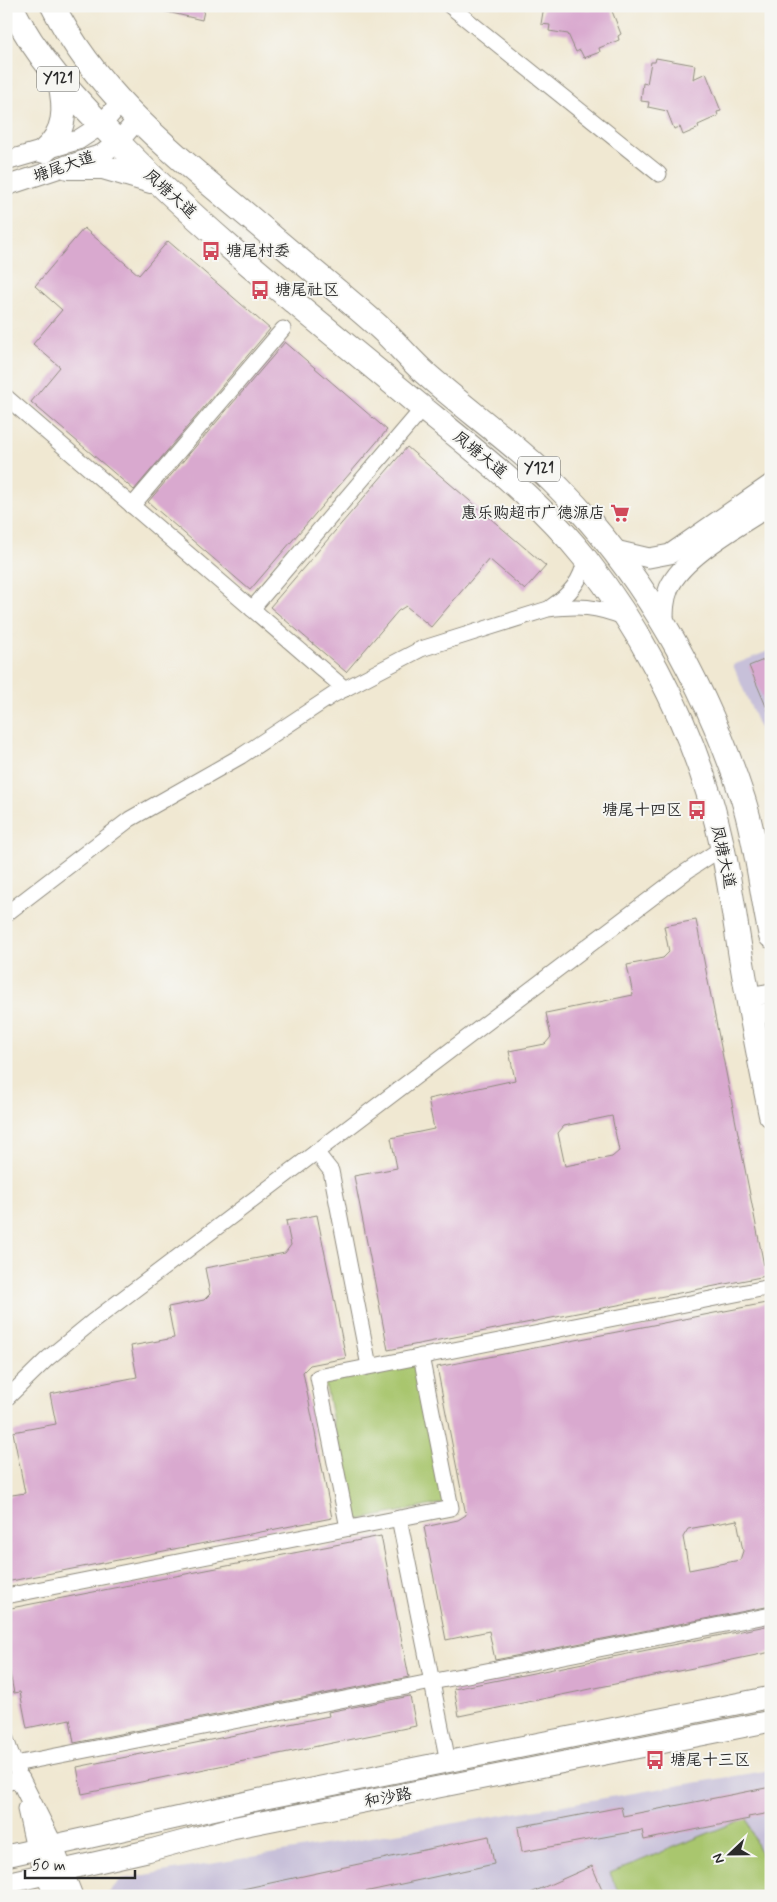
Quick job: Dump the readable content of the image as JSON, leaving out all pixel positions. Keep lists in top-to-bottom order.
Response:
{
  "streets": {
    "main road": ["Y121", "凤塘大道", "和沙路"],
    "street": ["塘尾大道"]
  },
  "crossings": [
    ["塘尾大道", "凤塘大道"]
  ],
  "places": {
    "bus stop": [
      "塘尾村委",
      "塘尾社区",
      "塘尾十四区",
      "塘尾十三区"
    ],
    "supermarket": ["惠乐购超市广德源店"]
  },
  "scale_bar": "50 m",
  "north": "left"
}
